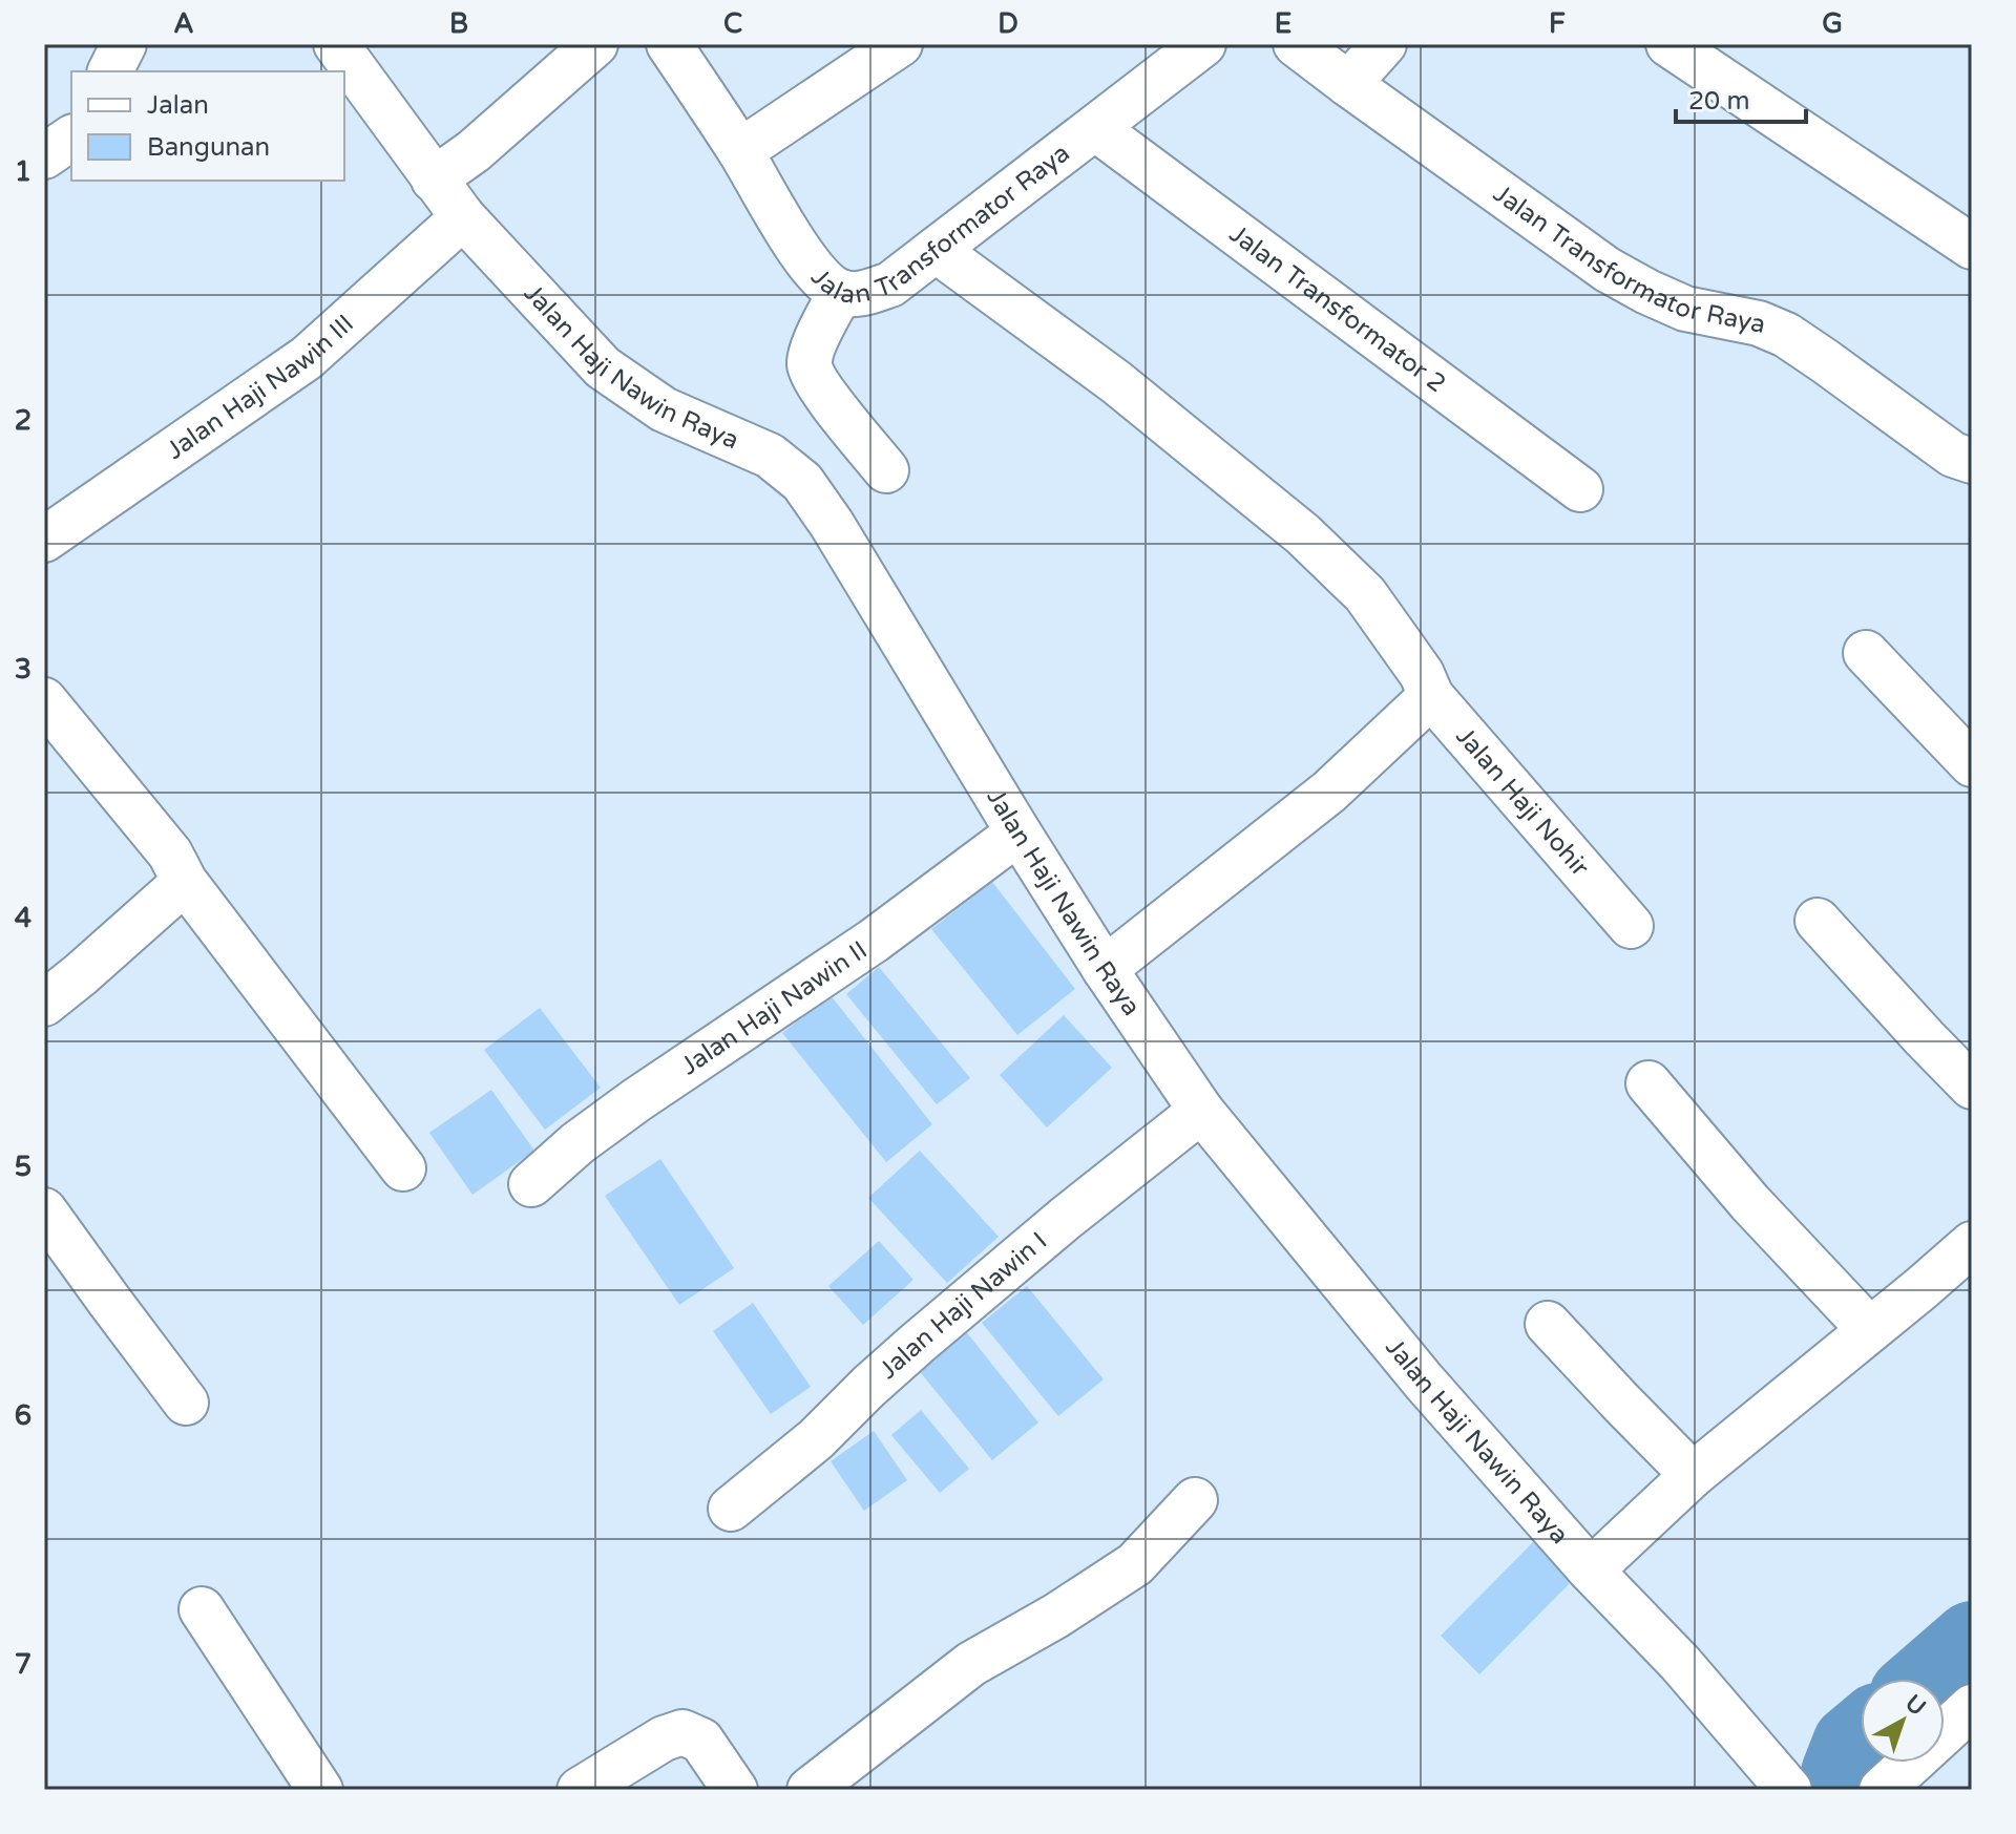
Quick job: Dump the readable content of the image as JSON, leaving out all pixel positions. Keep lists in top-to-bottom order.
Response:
{
  "streets": {
    "street": [
      "Jalan Transformator Raya",
      "Jalan Transformator 2",
      "Jalan Haji Nawin Raya",
      "Jalan Haji Nawin III",
      "Jalan Haji Nohir",
      "Jalan Haji Nawin II",
      "Jalan Haji Nawin I"
    ]
  },
  "crossings": [
    ["Jalan Transformator Raya", "Jalan Transformator 2"],
    ["Jalan Transformator Raya", "Jalan Haji Nohir"],
    ["Jalan Haji Nawin Raya", "Jalan Haji Nawin III"],
    ["Jalan Haji Nawin Raya", "Jalan Haji Nawin II"],
    ["Jalan Haji Nawin Raya", "Jalan Haji Nawin I"]
  ],
  "legend": ["Jalan", "Bangunan"],
  "scale_bar": "20 m",
  "north": "top right",
  "grid": {
    "columns": [
      "A",
      "B",
      "C",
      "D",
      "E",
      "F",
      "G"
    ],
    "rows": [
      "1",
      "2",
      "3",
      "4",
      "5",
      "6",
      "7"
    ]
  }
}
